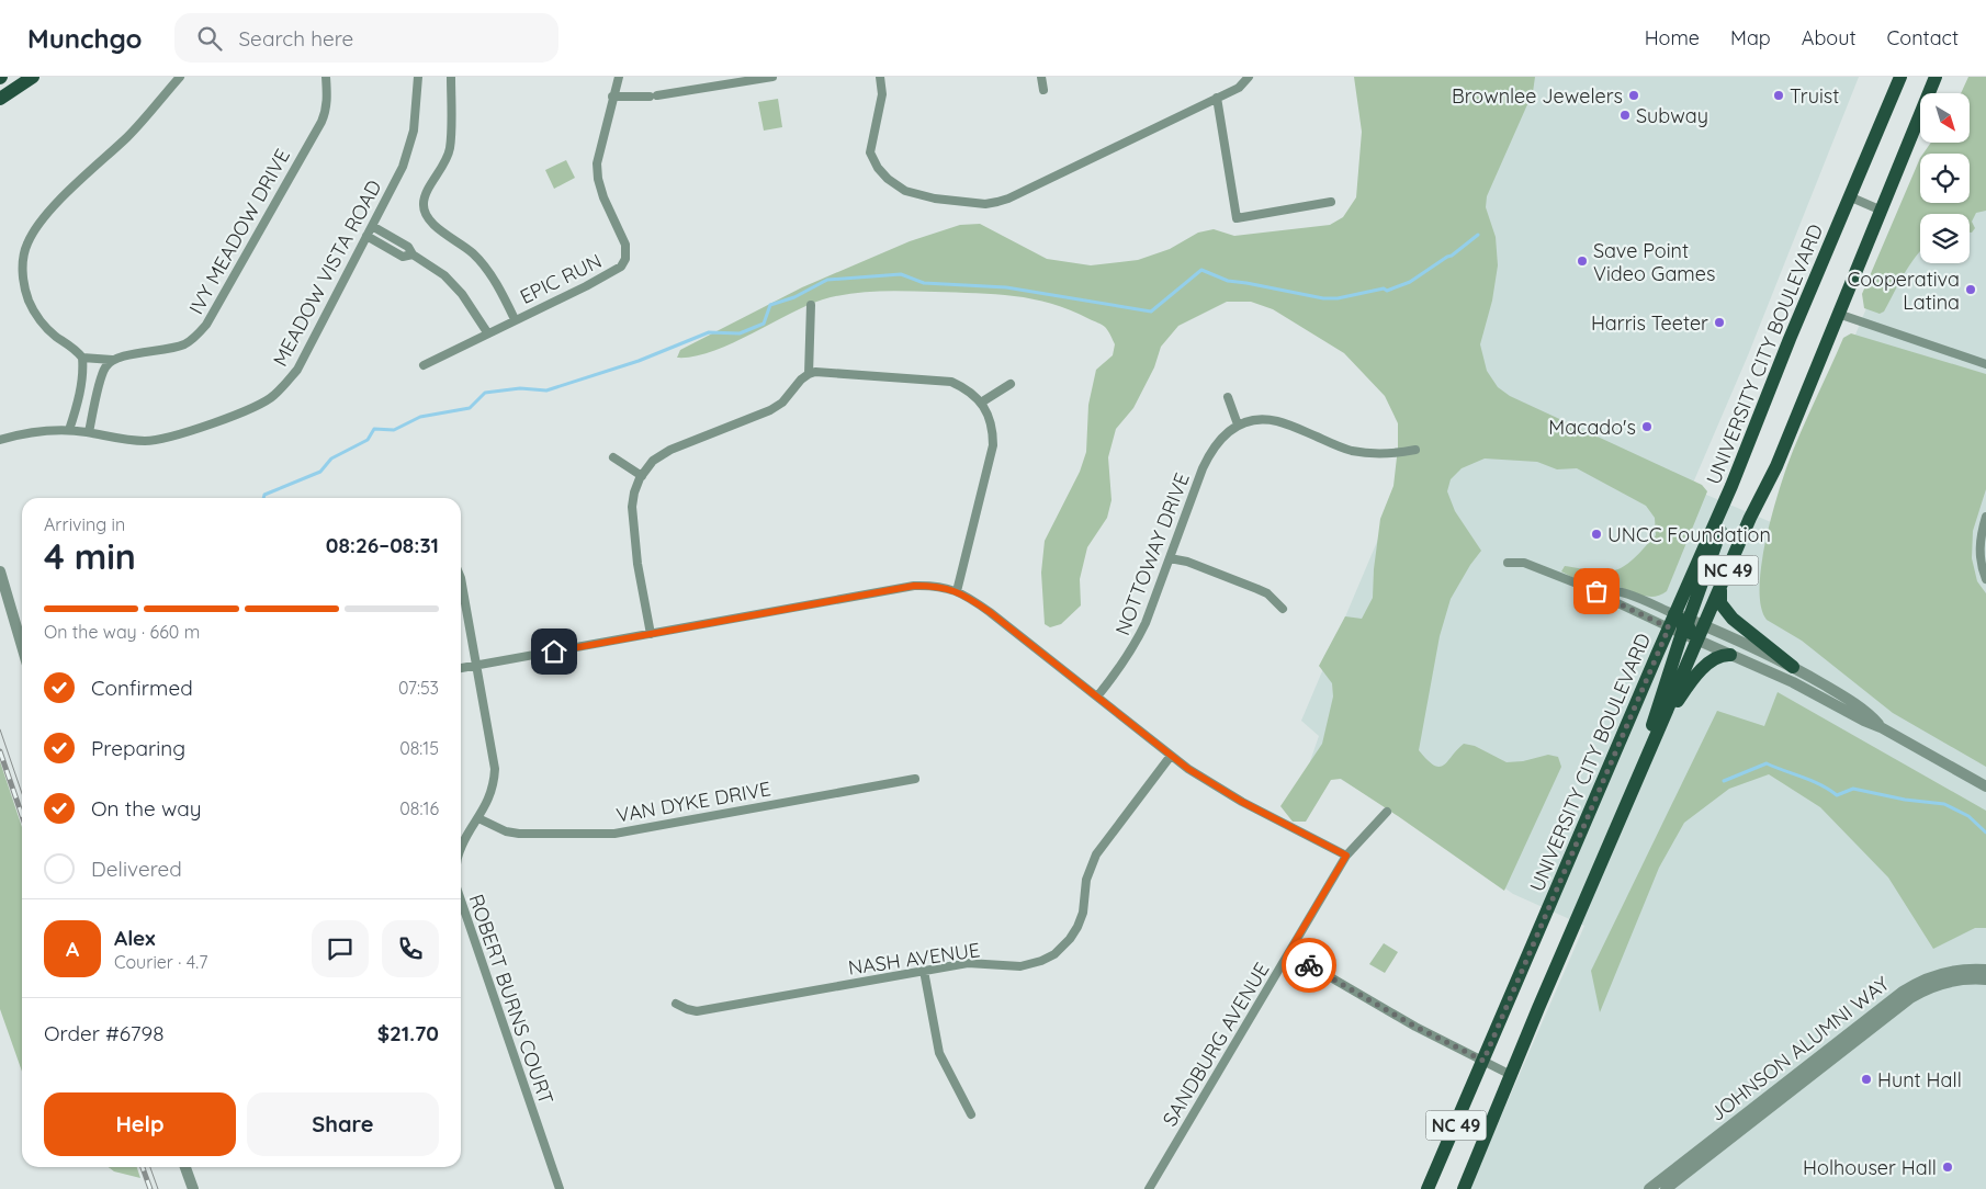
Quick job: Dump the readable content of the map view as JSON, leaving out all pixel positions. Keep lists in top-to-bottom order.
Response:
{
  "streets": {
    "main road": ["UNIVERSITY CITY BOULEVARD", "NC 49"],
    "street": [
      "IVY MEADOW DRIVE",
      "MEADOW VISTA ROAD",
      "EPIC RUN",
      "NOTTOWAY DRIVE",
      "VAN DYKE DRIVE",
      "NASH AVENUE",
      "ROBERT BURNS COURT",
      "SANDBURG AVENUE",
      "JOHNSON ALUMNI WAY"
    ]
  },
  "crossings": [
    ["VAN DYKE DRIVE", "ROBERT BURNS COURT"]
  ],
  "places": [
    "Brownlee Jewelers",
    "Truist",
    "Subway",
    "Save Point Video Games",
    "Cooperativa Latina",
    "Harris Teeter",
    "Macado's",
    "UNCC Foundation",
    "Hunt Hall",
    "Holhouser Hall"
  ],
  "north": "bottom right",
  "page": {
    "header": "Munchgo",
    "search": "Search here",
    "nav": [
      "Home",
      "Map",
      "About",
      "Contact"
    ],
    "heading": ["4 min", "Arriving in", "08:26–08:31"],
    "panel": [
      "Alex",
      "Courier · 4.7",
      "Order #6798",
      "$21.70"
    ],
    "bar": "On the way · 660 m",
    "list": [
      ["Confirmed", "07:53"],
      ["Preparing", "08:15"],
      ["On the way", "08:16"],
      "Delivered"
    ],
    "round": "A",
    "buttons": ["Help", "Share"]
  }
}
